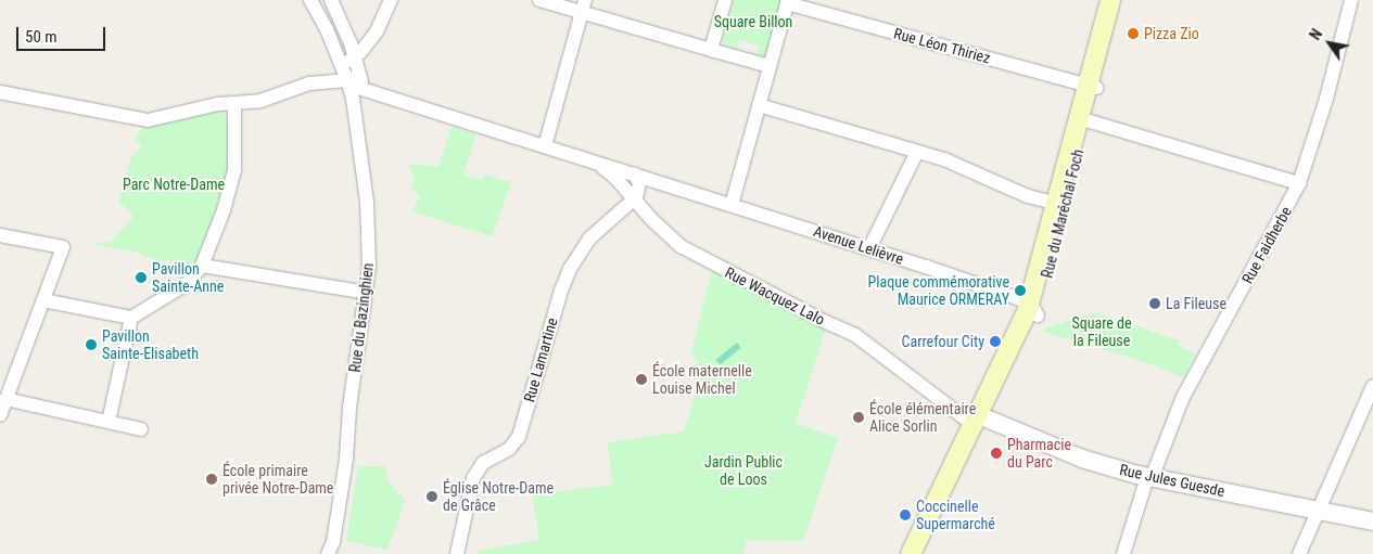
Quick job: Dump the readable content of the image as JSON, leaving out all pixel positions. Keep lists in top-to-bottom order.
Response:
{
  "streets": {
    "main road": ["Rue du Maréchal Foch"],
    "street": [
      "Rue Léon Thiriez",
      "Avenue Lelièvre",
      "Rue Faidherbe",
      "Rue Wacquez Lalo",
      "Rue du Bazinghien",
      "Rue Lamartine",
      "Rue Jules Guesde"
    ]
  },
  "crossings": [
    ["Rue Léon Thiriez", "Rue du Maréchal Foch"],
    ["Rue du Maréchal Foch", "Avenue Lelièvre"],
    ["Rue du Maréchal Foch", "Rue Wacquez Lalo"],
    ["Rue du Maréchal Foch", "Rue Jules Guesde"],
    ["Avenue Lelièvre", "Rue Wacquez Lalo"],
    ["Avenue Lelièvre", "Rue du Bazinghien"],
    ["Rue Faidherbe", "Rue Jules Guesde"],
    ["Rue Wacquez Lalo", "Rue Lamartine"],
    ["Rue Wacquez Lalo", "Rue Jules Guesde"]
  ],
  "parks": [
    "Square Billon",
    "Parc Notre-Dame",
    "Square de la Fileuse",
    "Jardin Public de Loos"
  ],
  "places": [
    "Pizza Zio",
    "Pavillon Sainte-Anne",
    "Plaque commémorative Maurice ORMERAY",
    "La Fileuse",
    "Carrefour City",
    "Pavillon Sainte-Elisabeth",
    "École maternelle Louise Michel",
    "École élémentaire Alice Sorlin",
    "Pharmacie du Parc",
    "École primaire privée Notre-Dame",
    "Église Notre-Dame de Grâce",
    "Coccinelle Supermarché"
  ],
  "scale_bar": "50 m",
  "north": "top left"
}
